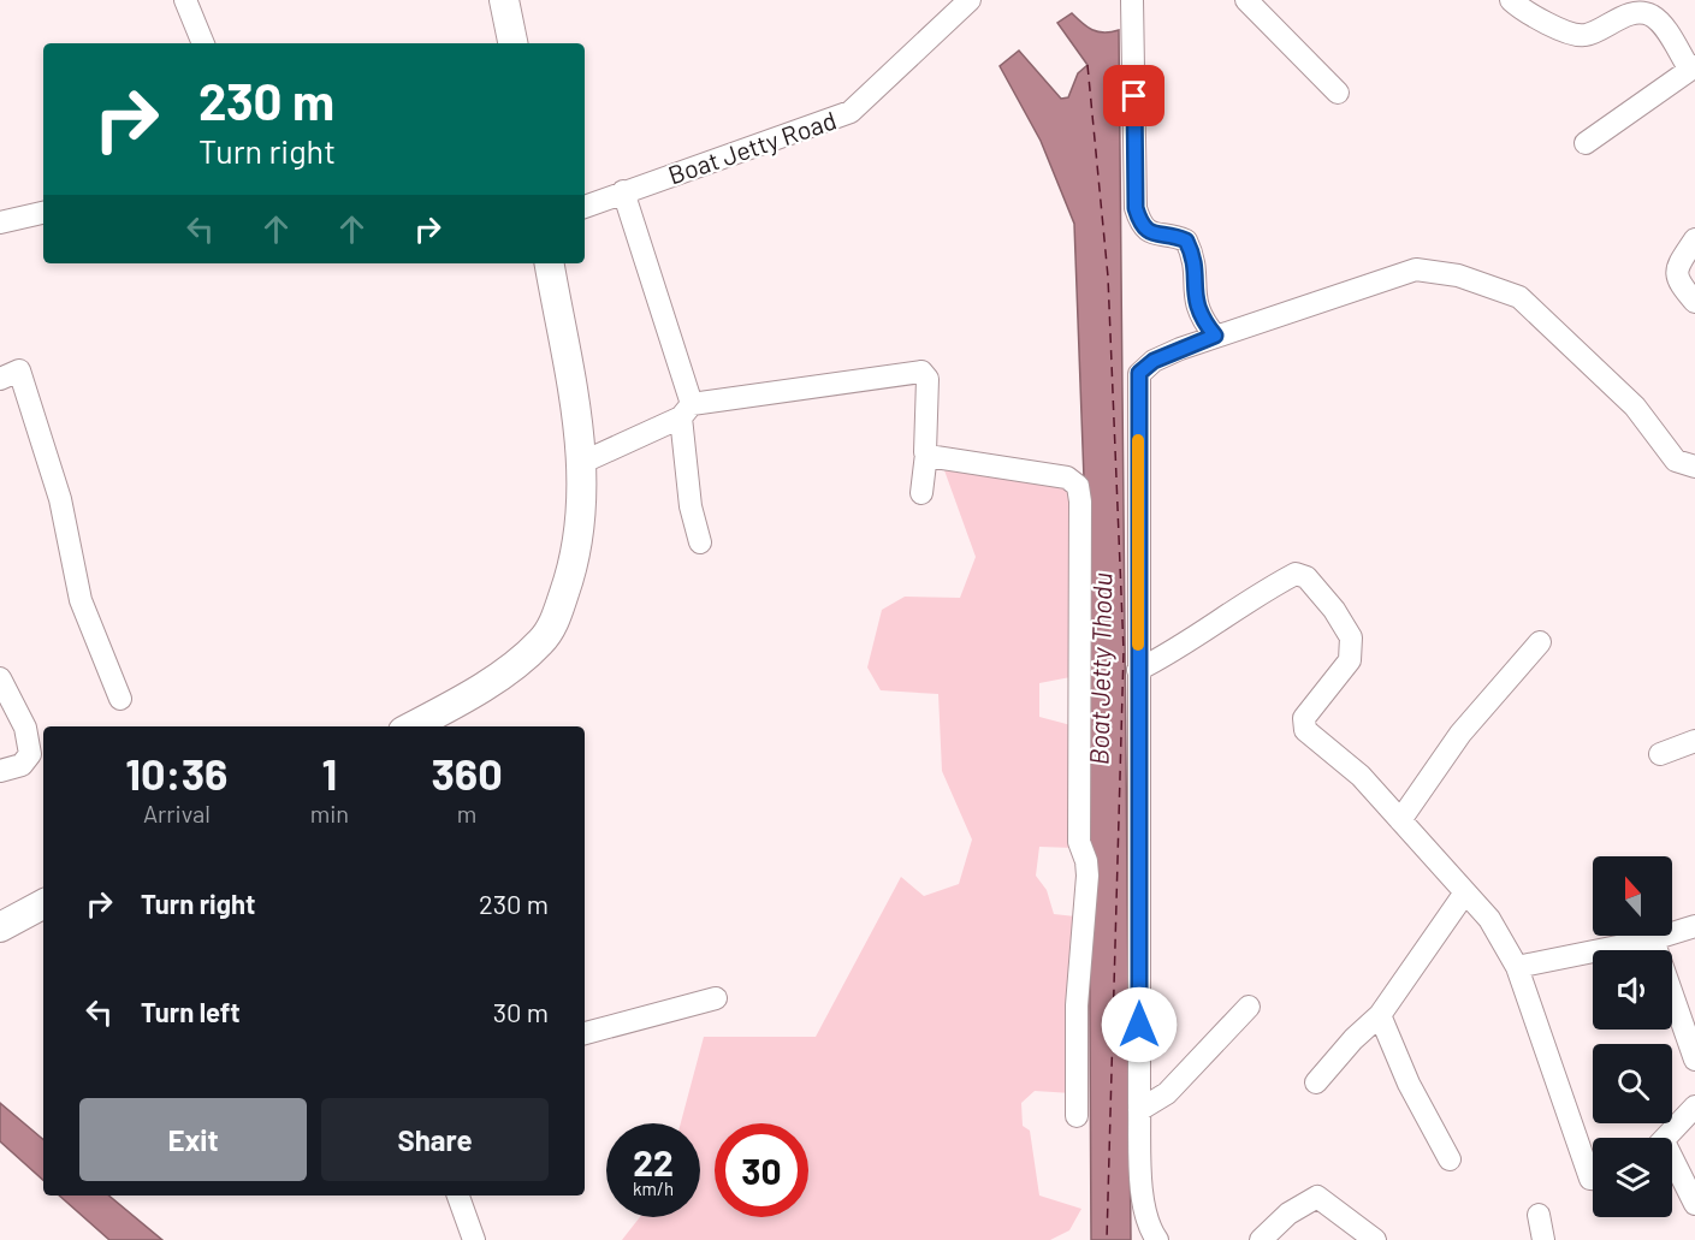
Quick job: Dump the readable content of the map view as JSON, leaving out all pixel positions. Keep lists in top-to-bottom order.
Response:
{
  "streets": {
    "street": ["Boat Jetty Road"]
  },
  "water": ["Boat Jetty Thodu"],
  "north": "top",
  "page": {
    "turn": ["230 m", "Turn right"],
    "eta": [
      "10:36",
      "Arrival",
      "1",
      "min",
      "360",
      "m"
    ],
    "list": [
      {
        "name": "Turn right",
        "value": "230 m"
      },
      {
        "name": "Turn left",
        "value": "30 m"
      }
    ],
    "buttons": ["Exit", "Share"],
    "speed": "22 km/h",
    "limit": "30"
  }
}
